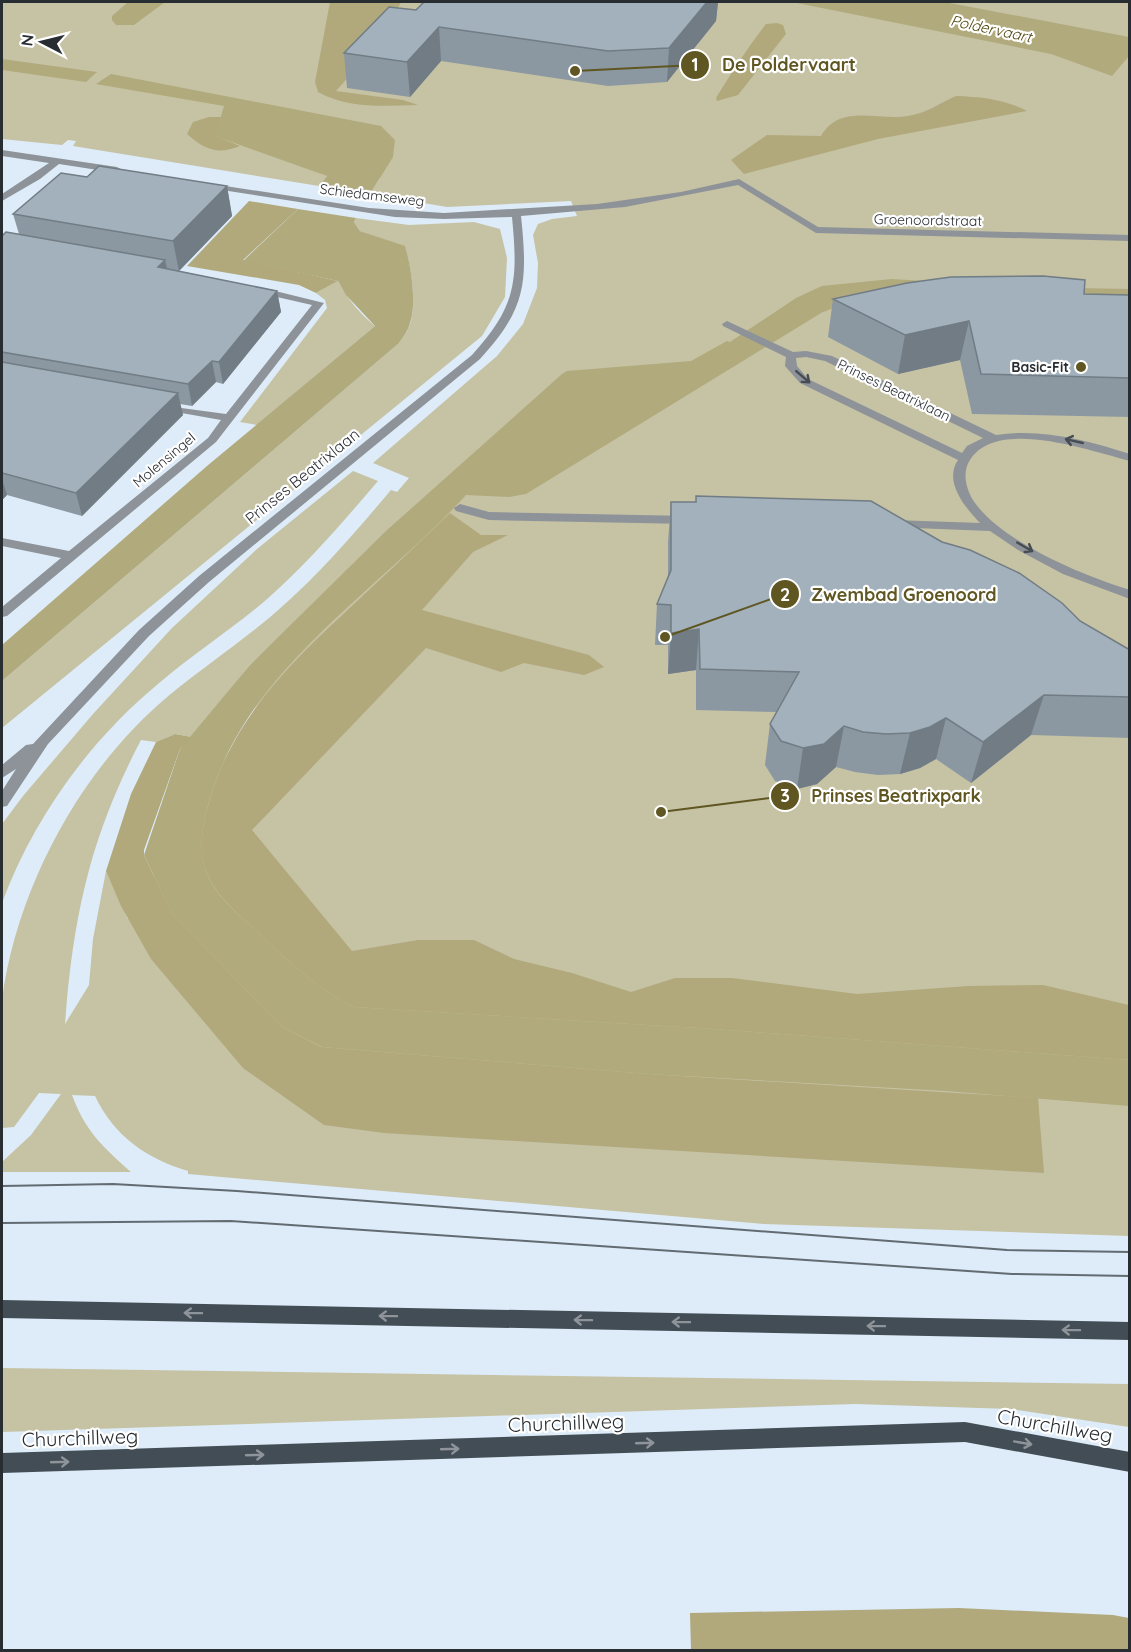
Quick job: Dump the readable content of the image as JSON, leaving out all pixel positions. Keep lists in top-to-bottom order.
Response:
{
  "streets": {
    "main road": ["Churchillweg"],
    "street": [
      "Schiedamseweg",
      "Groenoordstraat",
      "Prinses Beatrixlaan",
      "Molensingel"
    ]
  },
  "crossings": [
    ["Schiedamseweg", "Groenoordstraat"],
    ["Schiedamseweg", "Prinses Beatrixlaan"]
  ],
  "water": ["Poldervaart"],
  "places": [
    "De Poldervaart",
    "Basic-Fit",
    "Zwembad Groenoord",
    "Prinses Beatrixpark"
  ],
  "north": "left"
}
